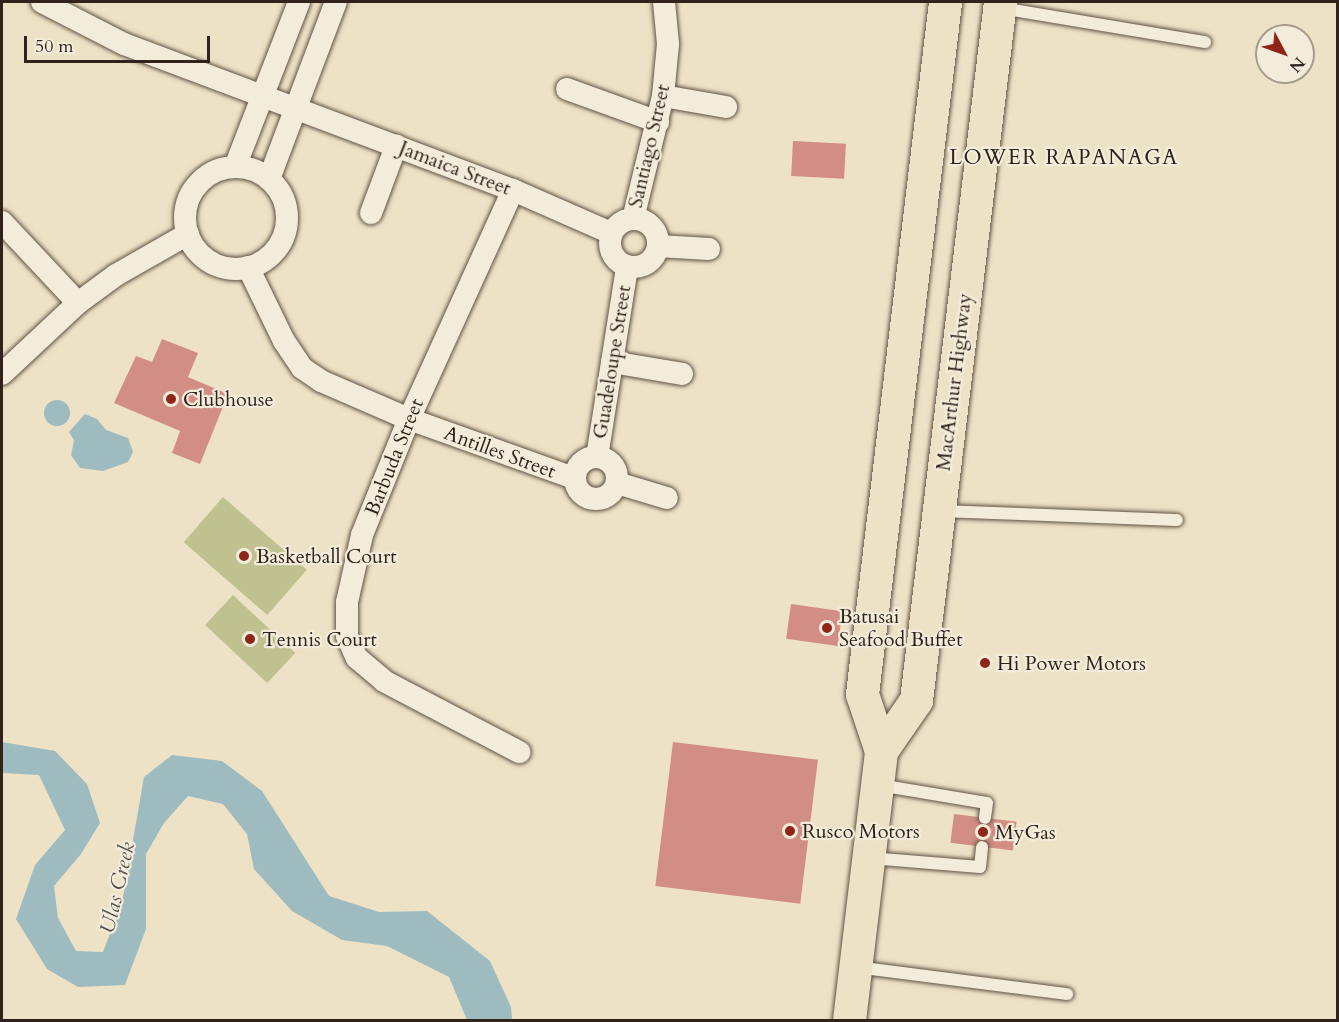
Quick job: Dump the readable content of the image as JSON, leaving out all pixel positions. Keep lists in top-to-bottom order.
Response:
{
  "streets": {
    "highway": ["MacArthur Highway"],
    "street": [
      "Santiago Street",
      "Jamaica Street",
      "Guadeloupe Street",
      "Antilles Street",
      "Barbuda Street"
    ]
  },
  "crossings": [
    ["Santiago Street", "Jamaica Street"],
    ["Santiago Street", "Guadeloupe Street"],
    ["Jamaica Street", "Guadeloupe Street"],
    ["Jamaica Street", "Barbuda Street"],
    ["Guadeloupe Street", "Antilles Street"],
    ["Antilles Street", "Barbuda Street"]
  ],
  "districts": ["LOWER RAPANAGA"],
  "water": ["Ulas Creek"],
  "places": [
    "Clubhouse",
    "Basketball Court",
    "Batusai Seafood Buffet",
    "Tennis Court",
    "Hi Power Motors",
    "Rusco Motors",
    "MyGas"
  ],
  "scale_bar": "50 m",
  "north": "bottom right"
}
